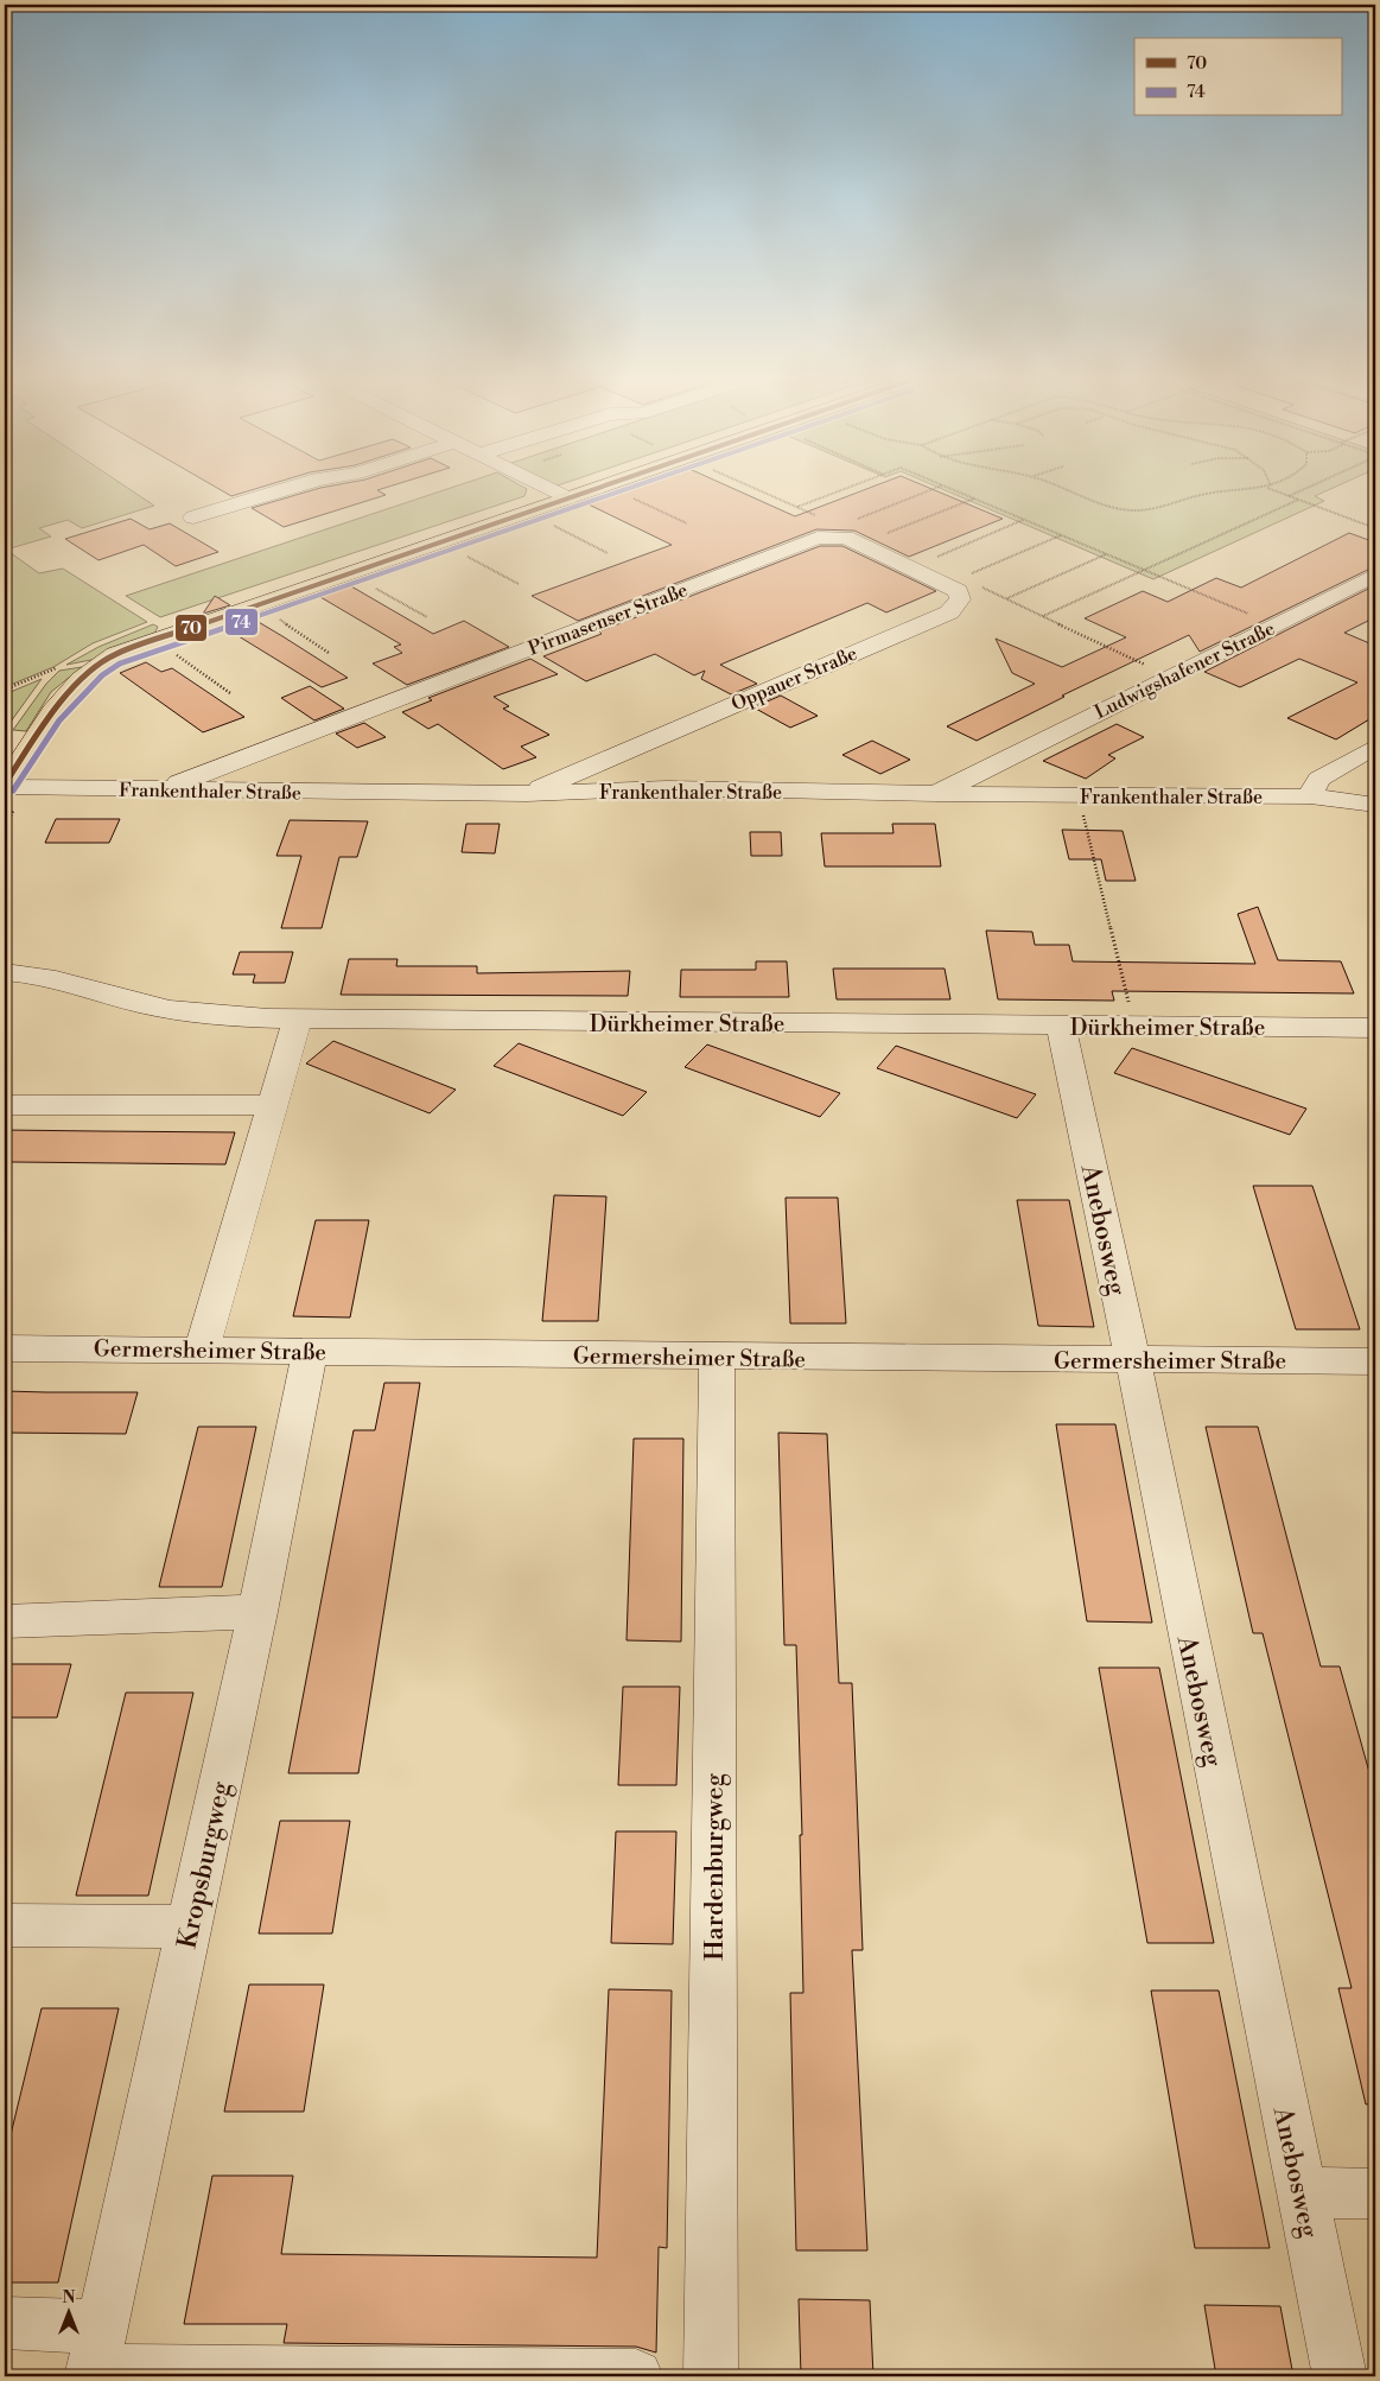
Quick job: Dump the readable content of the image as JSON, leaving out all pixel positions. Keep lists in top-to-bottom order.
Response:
{
  "streets": {
    "street": [
      "Pirmasenser Straße",
      "Ludwigshafener Straße",
      "Oppauer Straße",
      "Frankenthaler Straße",
      "Dürkheimer Straße",
      "Anebosweg",
      "Germersheimer Straße",
      "Kropsburgweg",
      "Hardenburgweg"
    ]
  },
  "crossings": [
    ["Pirmasenser Straße", "Frankenthaler Straße"],
    ["Ludwigshafener Straße", "Frankenthaler Straße"],
    ["Oppauer Straße", "Frankenthaler Straße"],
    ["Dürkheimer Straße", "Anebosweg"],
    ["Anebosweg", "Germersheimer Straße"],
    ["Germersheimer Straße", "Kropsburgweg"],
    ["Germersheimer Straße", "Hardenburgweg"]
  ],
  "lines": ["transit line 70", "transit line 74"],
  "legend": ["70", "74"],
  "north": "top"
}
